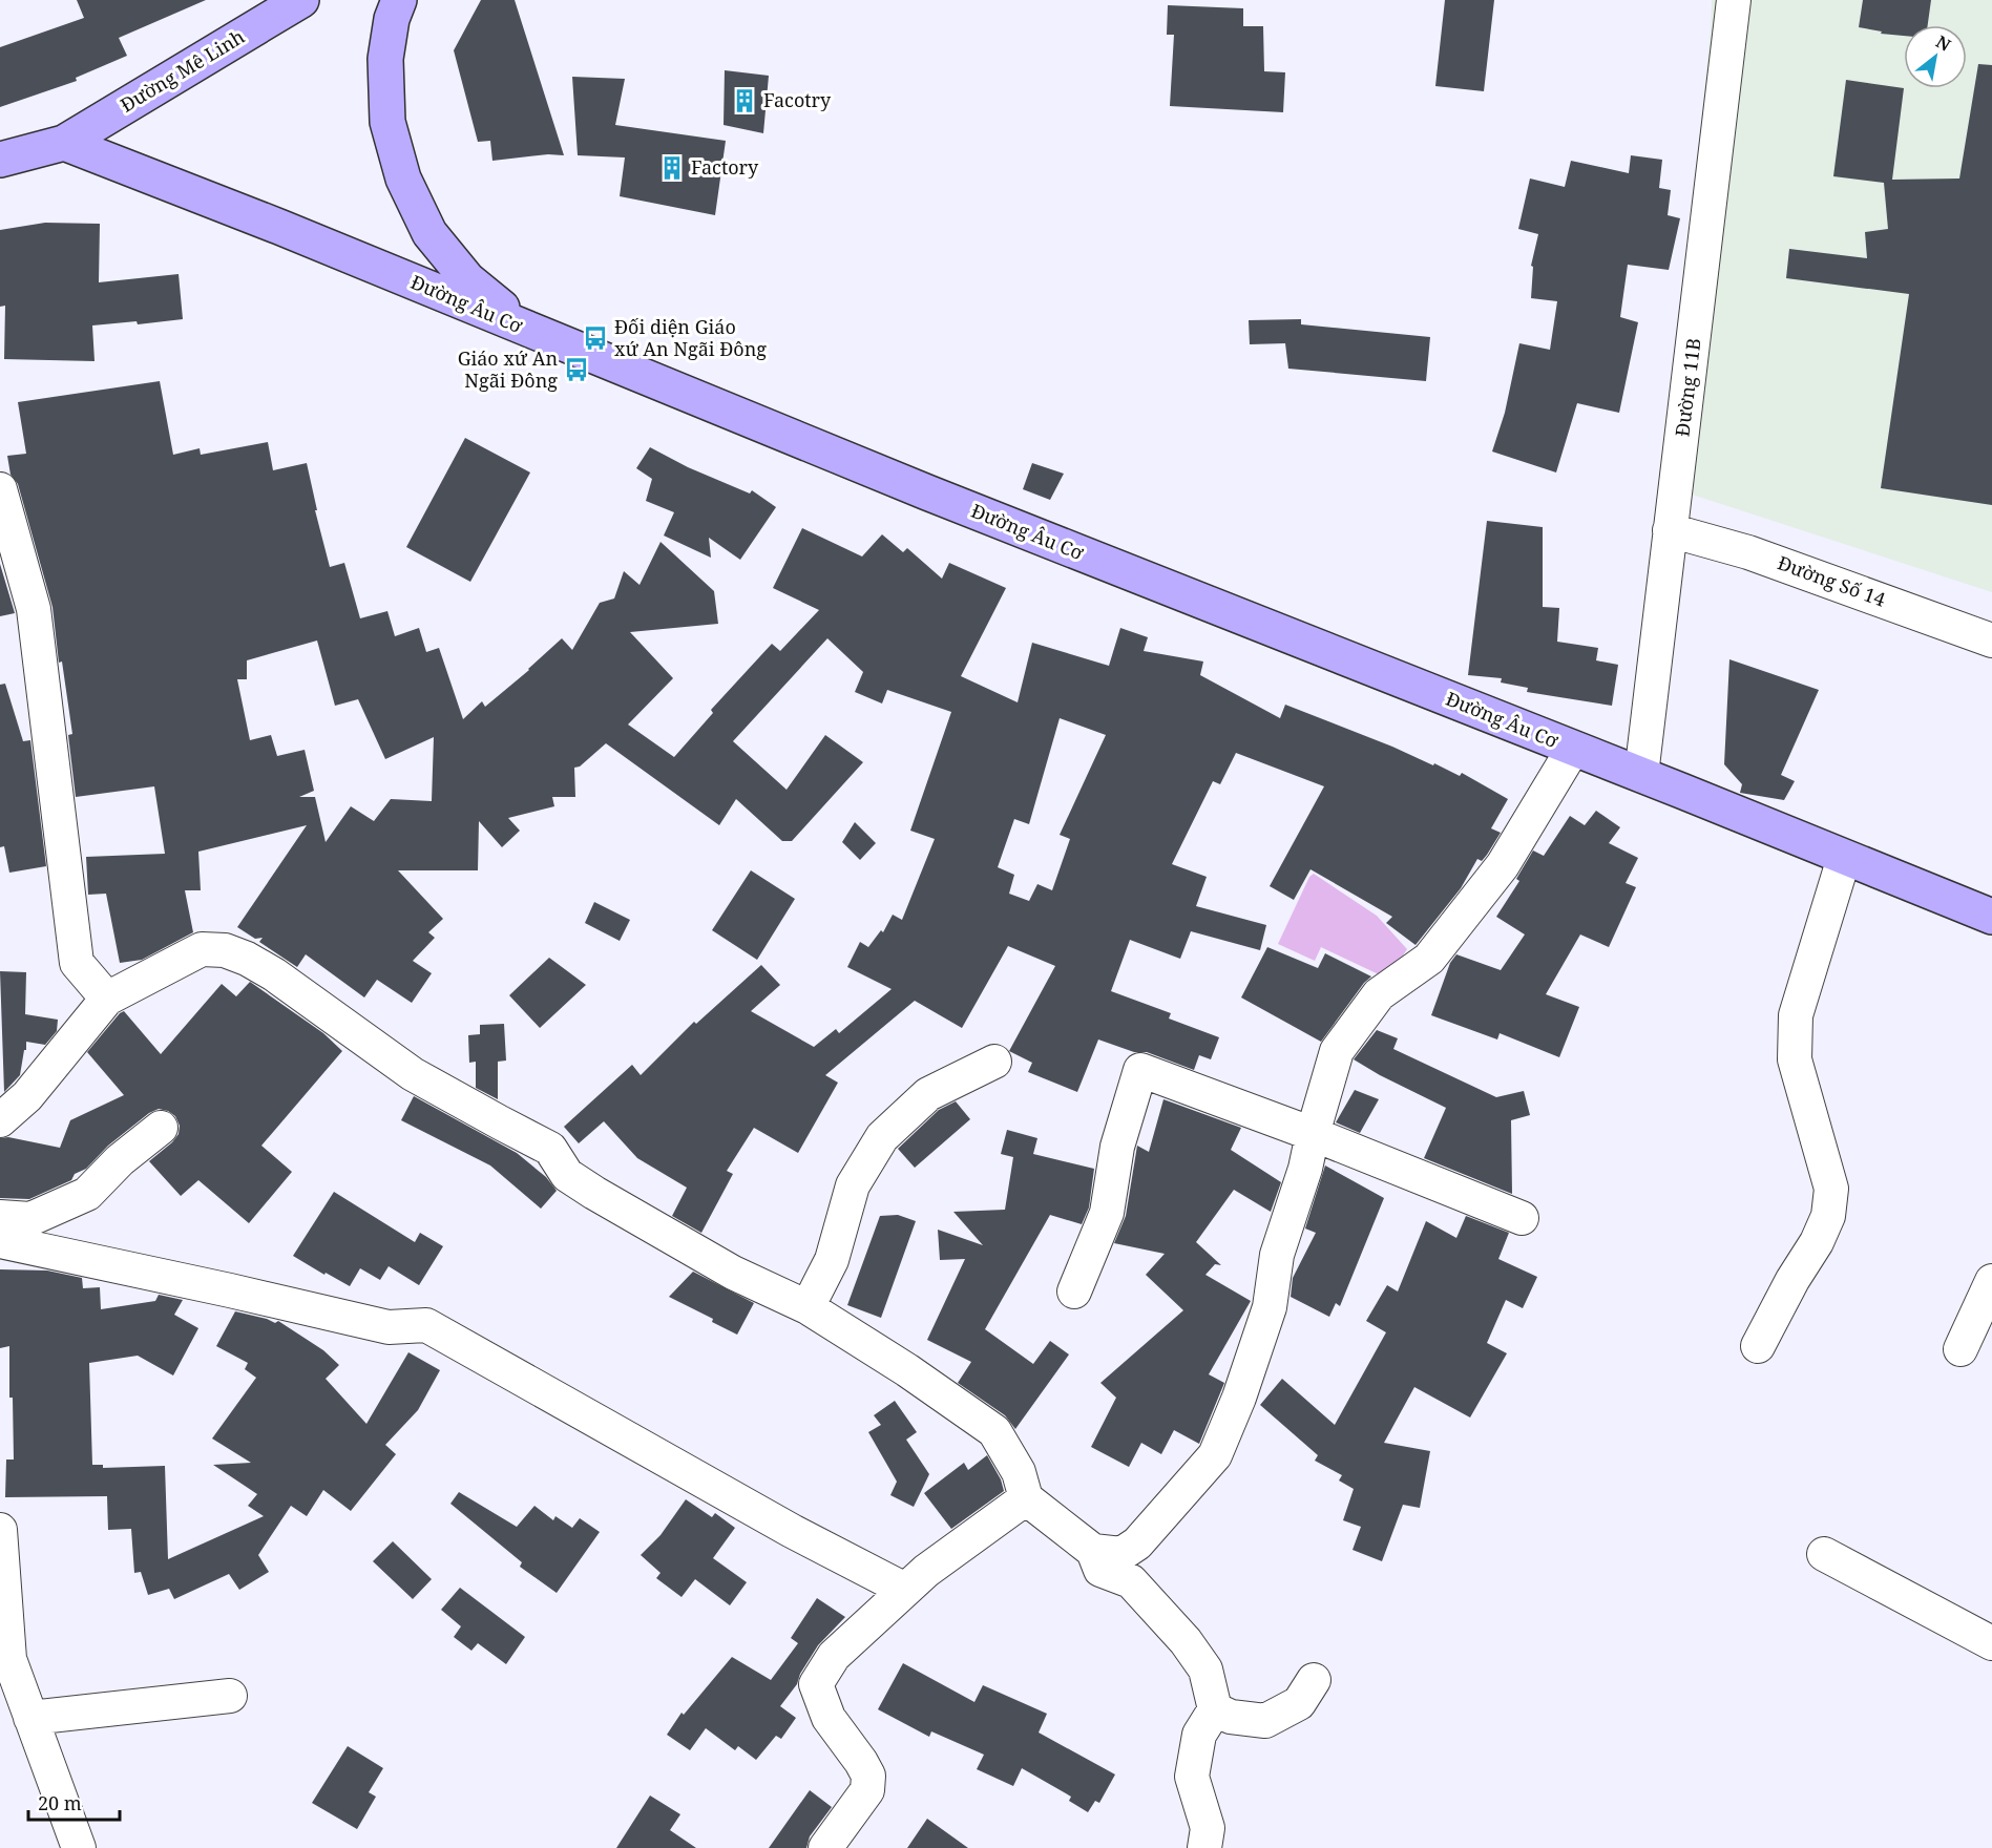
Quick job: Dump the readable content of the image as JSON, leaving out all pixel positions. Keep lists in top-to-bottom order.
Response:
{
  "streets": {
    "main road": ["Đường Mê Linh", "Đường Âu Cơ"],
    "street": ["Đường 11B", "Đường Số 14"]
  },
  "crossings": [
    ["Đường Mê Linh", "Đường Âu Cơ"],
    ["Đường Âu Cơ", "Đường 11B"],
    ["Đường 11B", "Đường Số 14"]
  ],
  "places": {
    "building": ["Facotry", "Factory"],
    "bus stop": ["Đối diện Giáo xứ An Ngãi Đông", "Giáo xứ An Ngãi Đông"]
  },
  "scale_bar": "20 m",
  "north": "top right"
}
